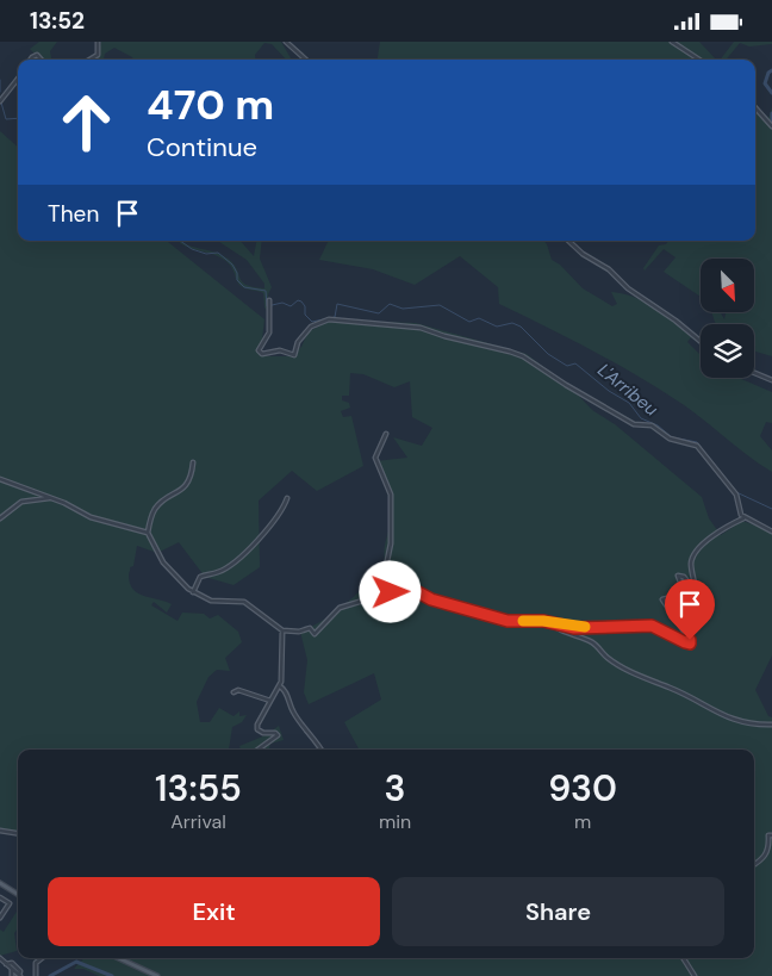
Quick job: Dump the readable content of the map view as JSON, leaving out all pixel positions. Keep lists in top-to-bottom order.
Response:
{
  "water": ["L'Arribeu"],
  "north": "bottom right",
  "page": {
    "status": "13:52",
    "turn": ["470 m", "Continue"],
    "then": "Then",
    "eta": [
      "13:55",
      "Arrival",
      "3",
      "min",
      "930",
      "m"
    ],
    "buttons": ["Exit", "Share"]
  }
}
